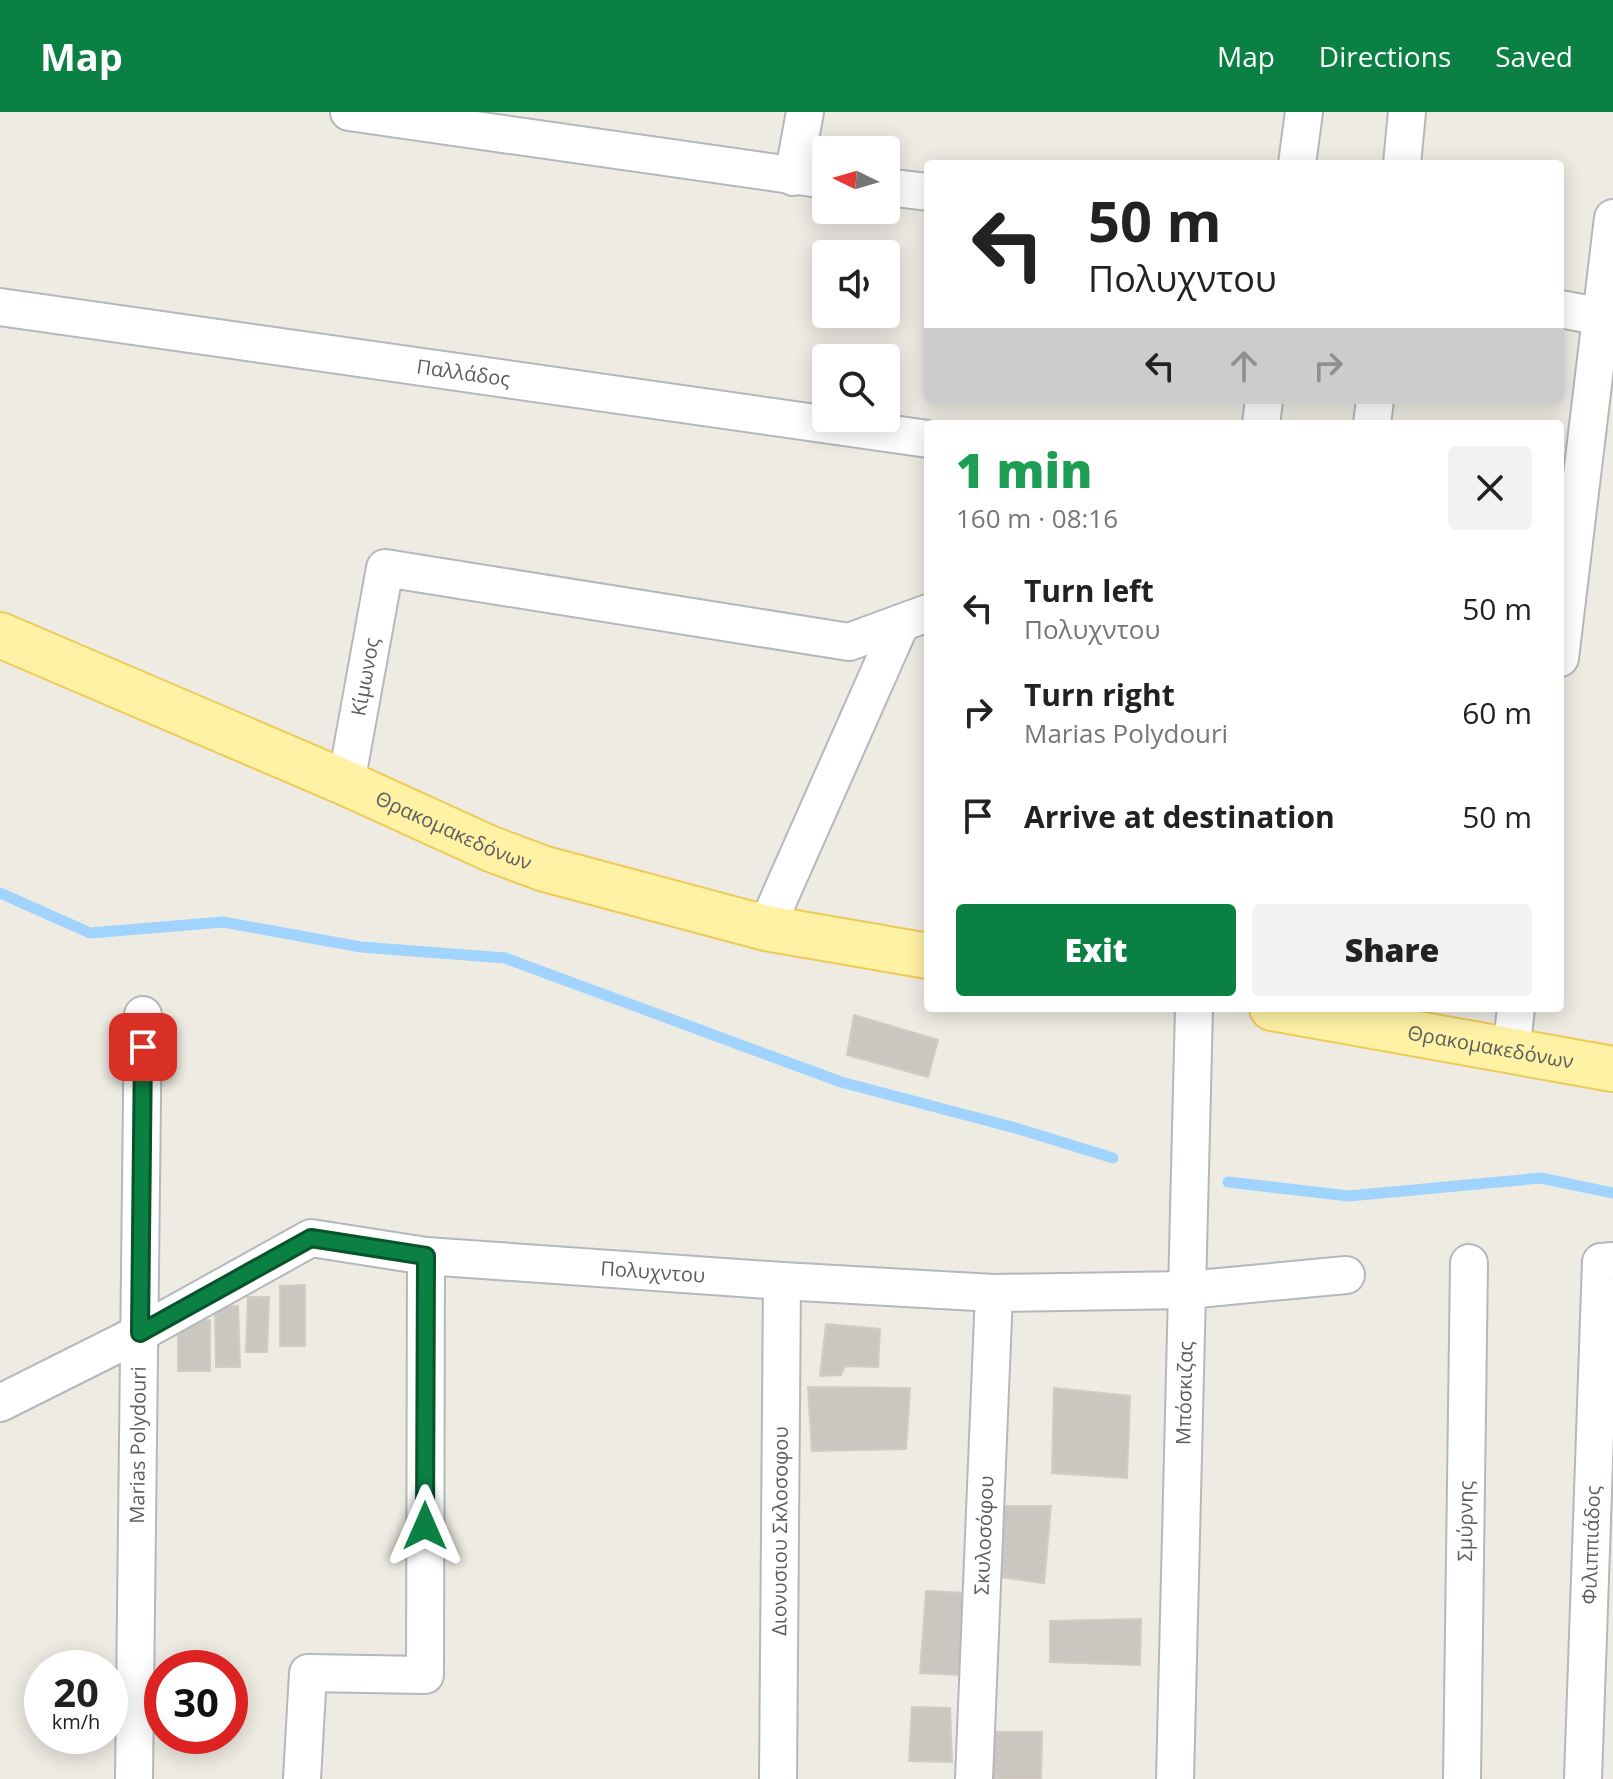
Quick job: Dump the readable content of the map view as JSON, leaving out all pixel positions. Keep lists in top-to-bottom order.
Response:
{
  "streets": {
    "main road": ["Θρακομακεδόνων"],
    "street": [
      "Παλλάδος",
      "Κίμωνος",
      "Πολυχντου",
      "Μπόσκιζας",
      "Marias Polydouri",
      "Σμύρνης",
      "Διονυσιου Σκλοσοφου",
      "Σκυλοσόφου",
      "Φιλιππιάδος"
    ]
  },
  "crossings": [
    ["Κίμωνος", "Θρακομακεδόνων"],
    ["Πολυχντου", "Μπόσκιζας"],
    ["Πολυχντου", "Marias Polydouri"],
    ["Πολυχντου", "Διονυσιου Σκλοσοφου"],
    ["Πολυχντου", "Σκυλοσόφου"]
  ],
  "north": "left",
  "page": {
    "header": "Map",
    "nav": ["Map", "Directions", "Saved"],
    "turn": ["50 m", "Πολυχντου"],
    "heading": ["1 min", "160 m · 08:16"],
    "list": [
      {
        "name": "Turn left",
        "note": "Πολυχντου",
        "value": "50 m"
      },
      {
        "name": "Turn right",
        "note": "Marias Polydouri",
        "value": "60 m"
      },
      {
        "name": "Arrive at destination",
        "value": "50 m"
      }
    ],
    "buttons": ["Exit", "Share"],
    "speed": "20 km/h",
    "limit": "30"
  }
}
